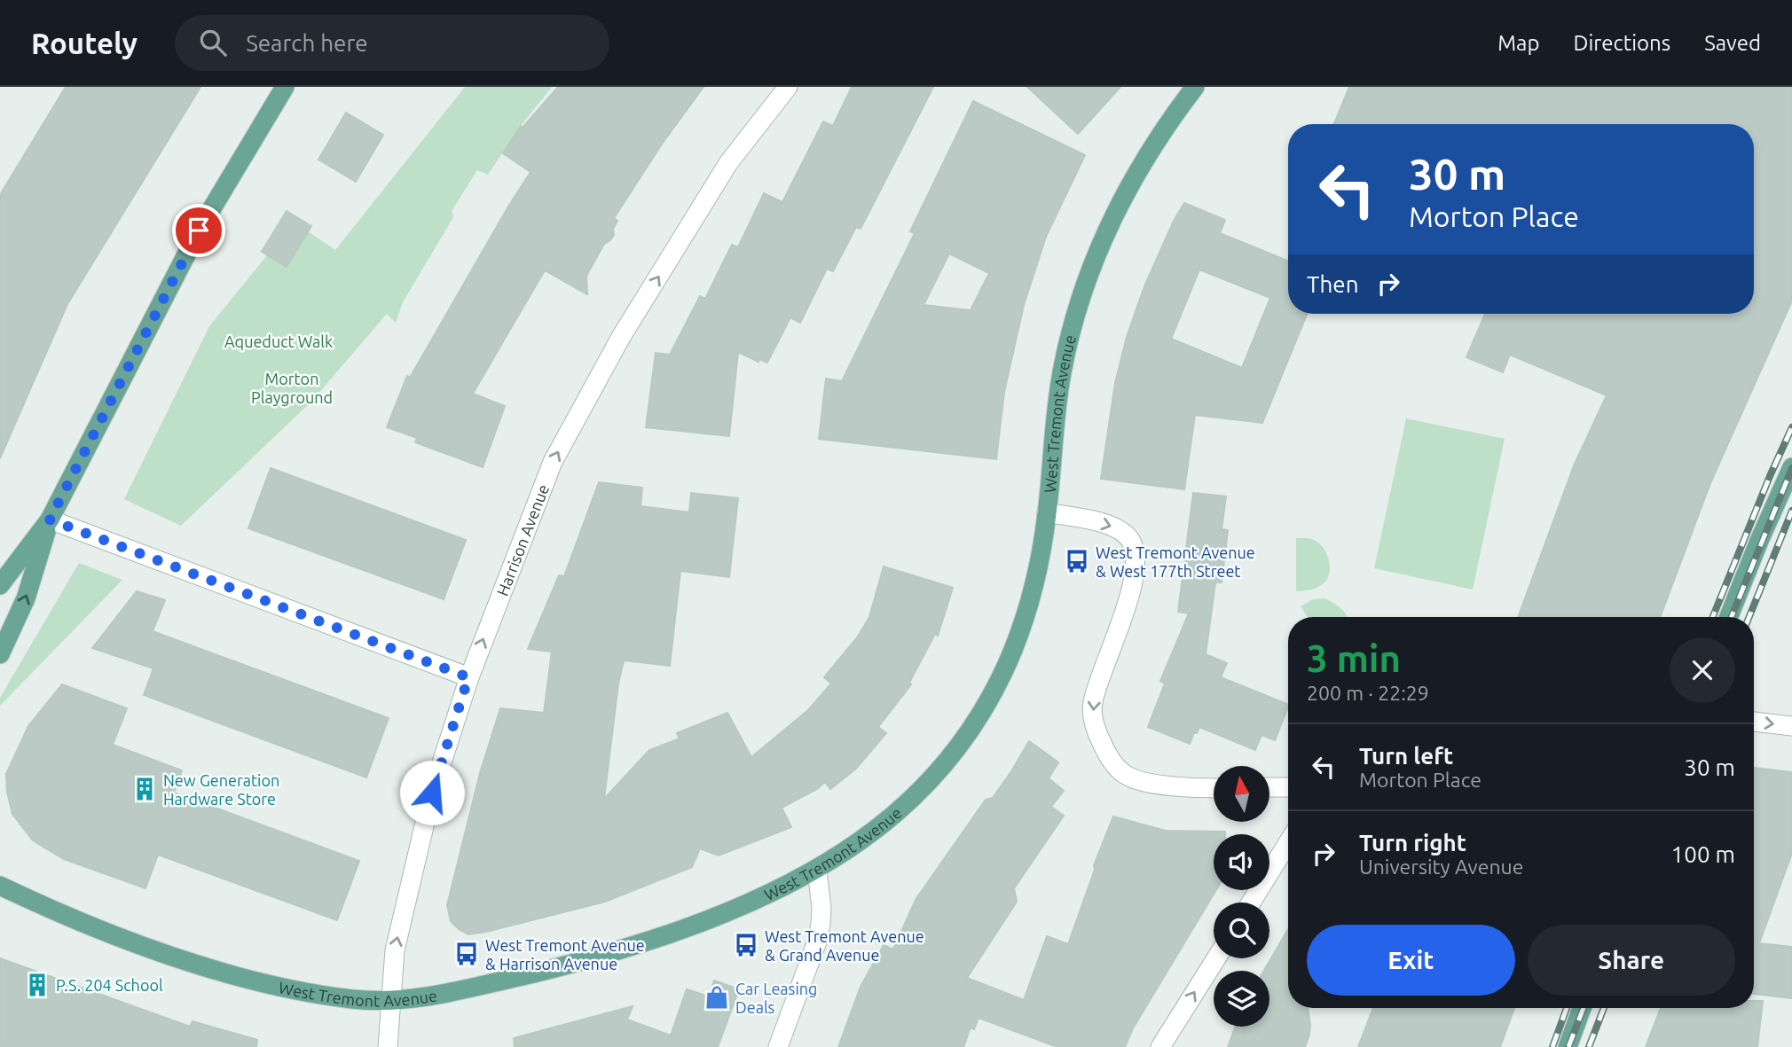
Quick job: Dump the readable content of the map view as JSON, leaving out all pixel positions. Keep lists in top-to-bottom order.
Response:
{
  "streets": {
    "main road": ["West Tremont Avenue"],
    "street": ["Harrison Avenue"]
  },
  "crossings": [
    ["West Tremont Avenue", "Harrison Avenue"]
  ],
  "one_way": ["Harrison Avenue"],
  "parks": ["Aqueduct Walk", "Morton Playground"],
  "places": {
    "bus stop": ["West Tremont Avenue & West 177th Street", "West Tremont Avenue & Grand Avenue", "West Tremont Avenue & Harrison Avenue"],
    "building": ["New Generation Hardware Store", "P.S. 204 School"],
    "shop": ["Car Leasing Deals"]
  },
  "north": "top",
  "page": {
    "header": "Routely",
    "search": "Search here",
    "nav": ["Map", "Directions", "Saved"],
    "turn": ["30 m", "Morton Place"],
    "then": "Then",
    "heading": ["3 min", "200 m · 22:29"],
    "list": [
      {
        "name": "Turn left",
        "note": "Morton Place",
        "value": "30 m"
      },
      {
        "name": "Turn right",
        "note": "University Avenue",
        "value": "100 m"
      }
    ],
    "buttons": ["Exit", "Share"]
  }
}
